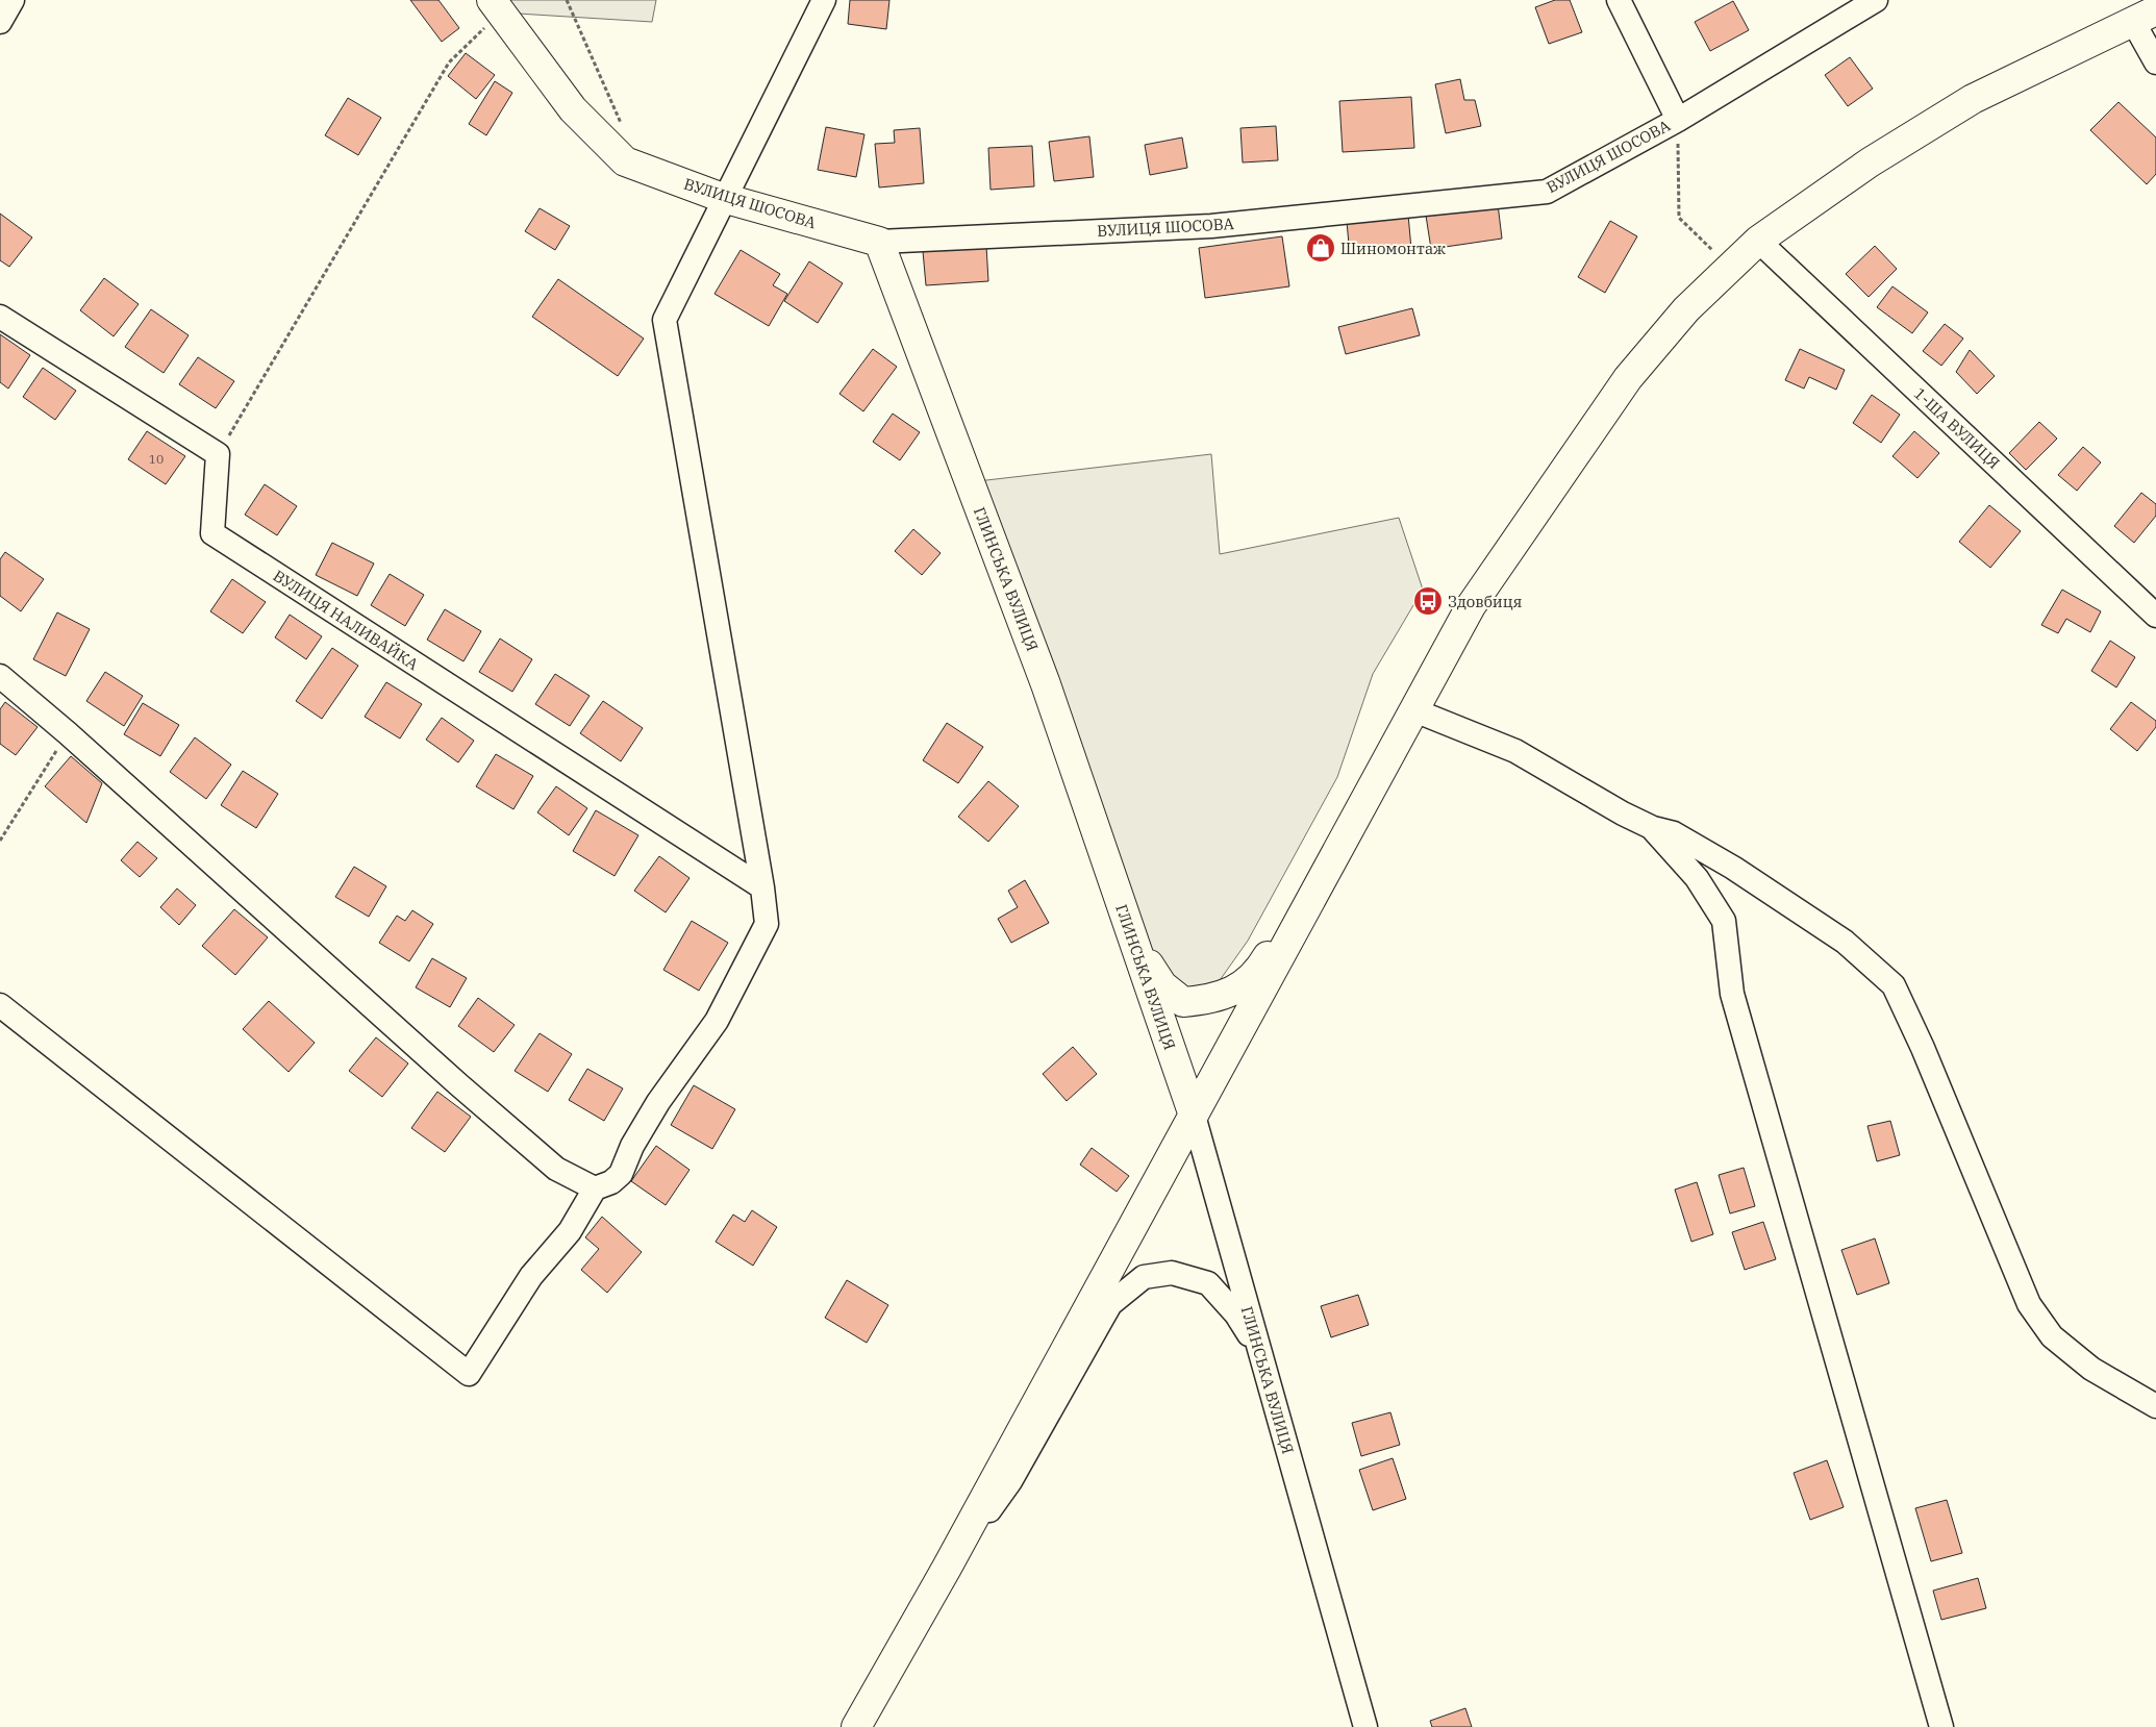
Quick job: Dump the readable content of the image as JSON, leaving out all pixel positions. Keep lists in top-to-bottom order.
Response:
{
  "streets": {
    "main road": ["ВУЛИЦЯ ШОСОВА", "ГЛИНСЬКА ВУЛИЦЯ"],
    "street": ["1-ША ВУЛИЦЯ", "ВУЛИЦЯ НАЛИВАЙКА"]
  },
  "crossings": [
    ["ВУЛИЦЯ ШОСОВА", "ГЛИНСЬКА ВУЛИЦЯ"]
  ],
  "places": {
    "shop": ["Шиномонтаж"],
    "bus stop": ["Здовбиця"]
  },
  "house_numbers": ["10"]
}
